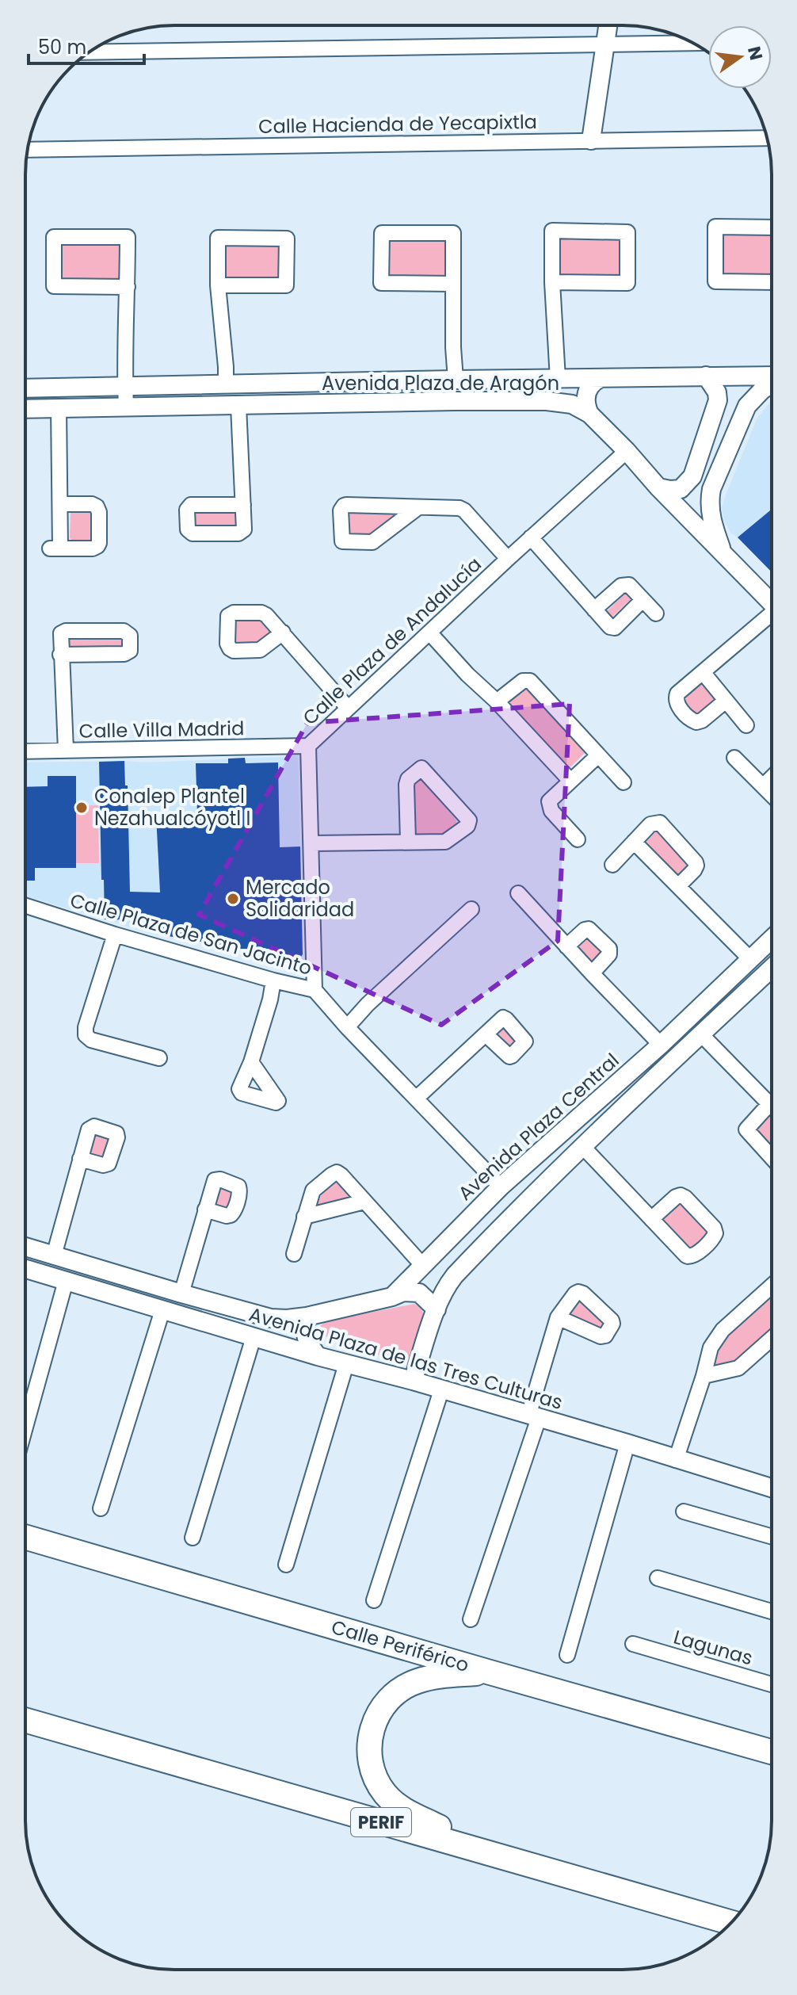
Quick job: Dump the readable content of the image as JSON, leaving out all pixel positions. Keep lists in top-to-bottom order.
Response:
{
  "streets": {
    "highway": ["Calle Periférico", "PERIF"],
    "street": [
      "Calle Hacienda de Yecapixtla",
      "Avenida Plaza de Aragón",
      "Calle Plaza de Andalucía",
      "Calle Villa Madrid",
      "Calle Plaza de San Jacinto",
      "Avenida Plaza Central",
      "Avenida Plaza de las Tres Culturas",
      "Lagunas"
    ]
  },
  "crossings": [
    ["Avenida Plaza de Aragón", "Calle Plaza de Andalucía"],
    ["Calle Plaza de Andalucía", "Calle Villa Madrid"],
    ["Calle Plaza de Andalucía", "Calle Plaza de San Jacinto"],
    ["Calle Plaza de San Jacinto", "Avenida Plaza Central"]
  ],
  "places": ["Conalep Plantel Nezahualcóyotl I", "Mercado Solidaridad"],
  "scale_bar": "50 m",
  "north": "right"
}
